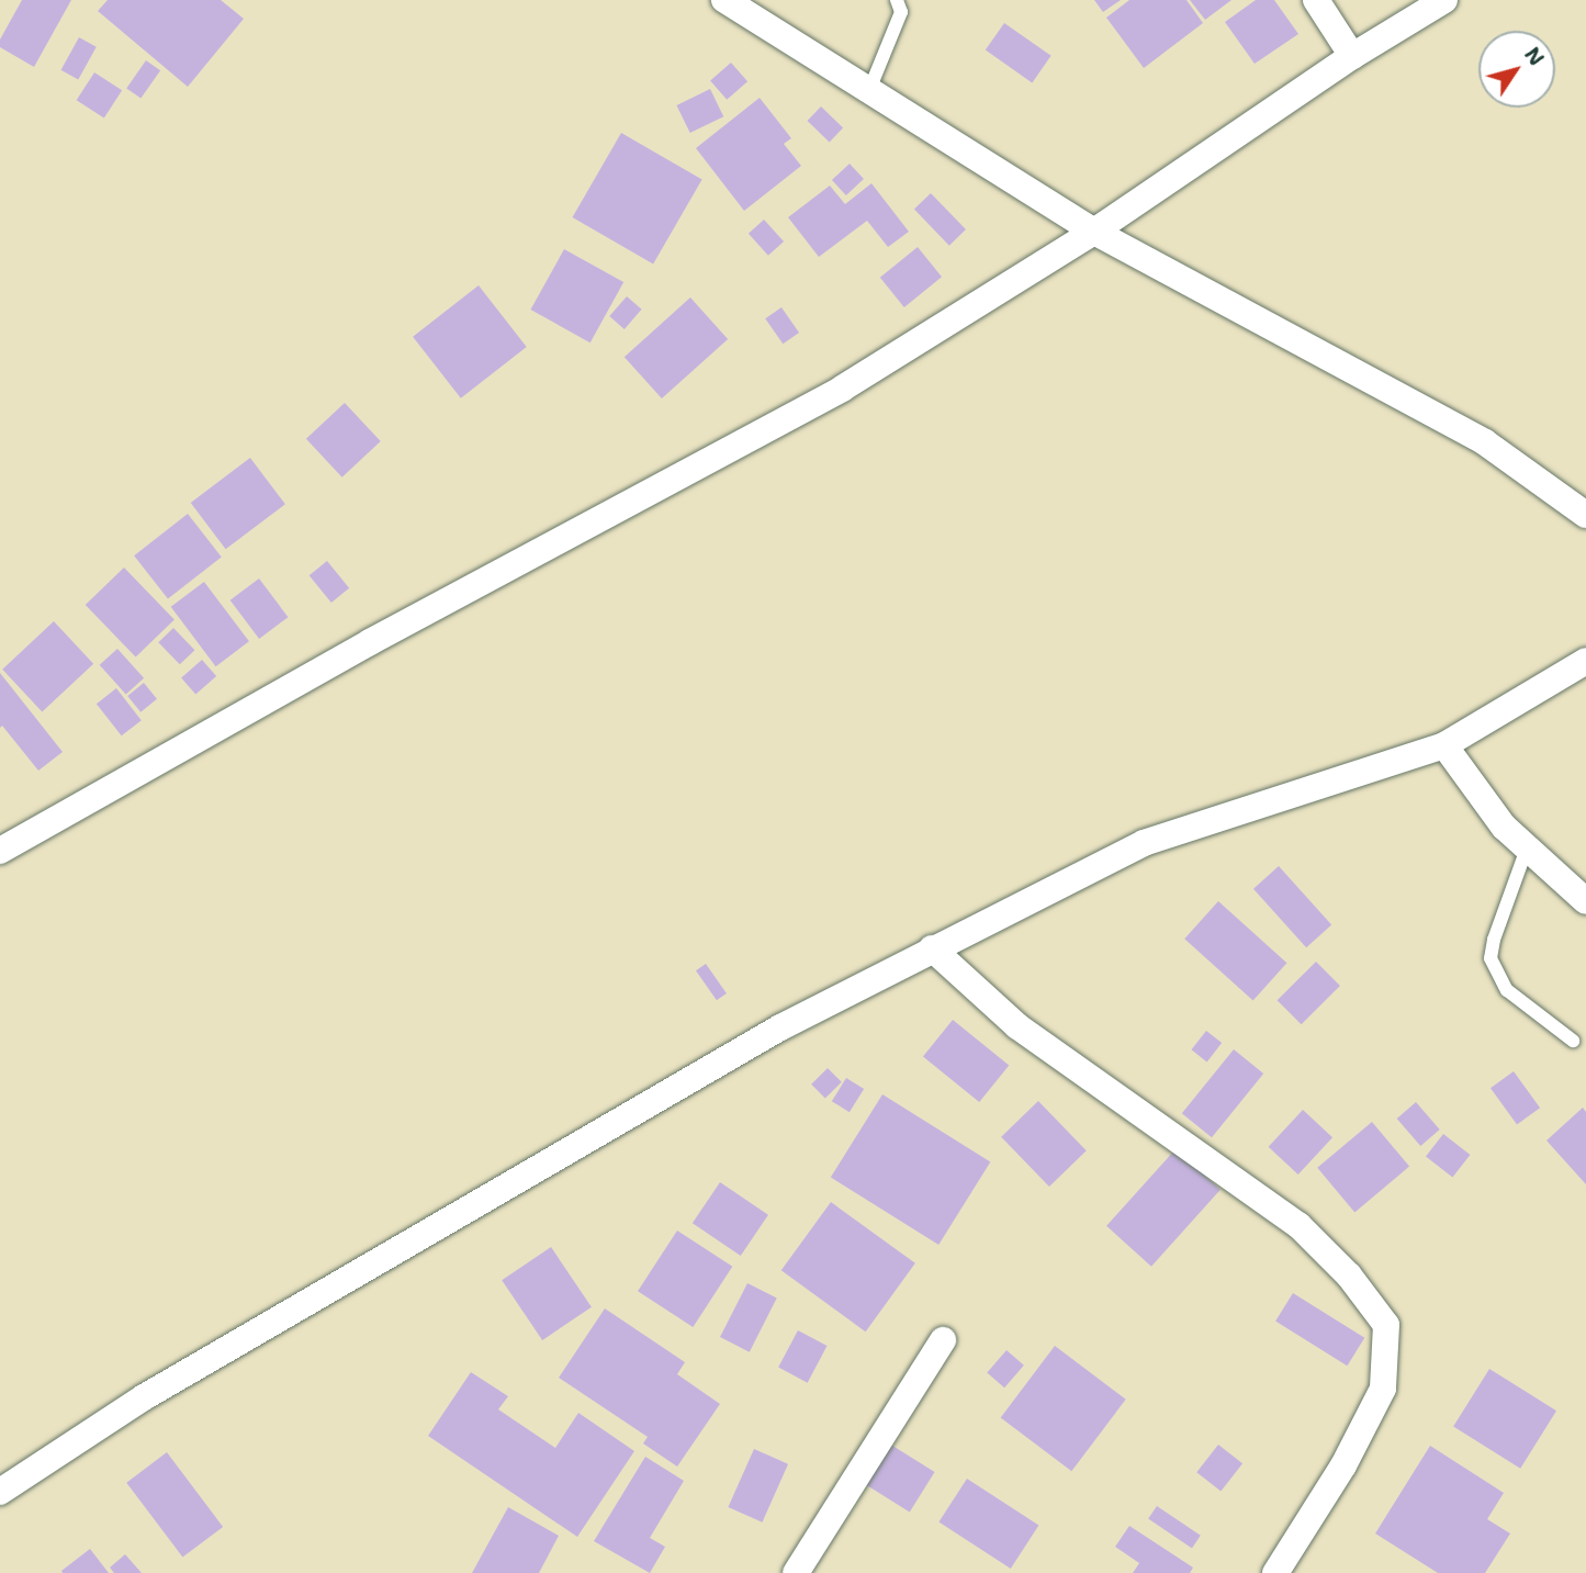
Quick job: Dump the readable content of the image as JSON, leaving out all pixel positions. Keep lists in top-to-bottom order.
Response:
{
  "north": "top right"
}
